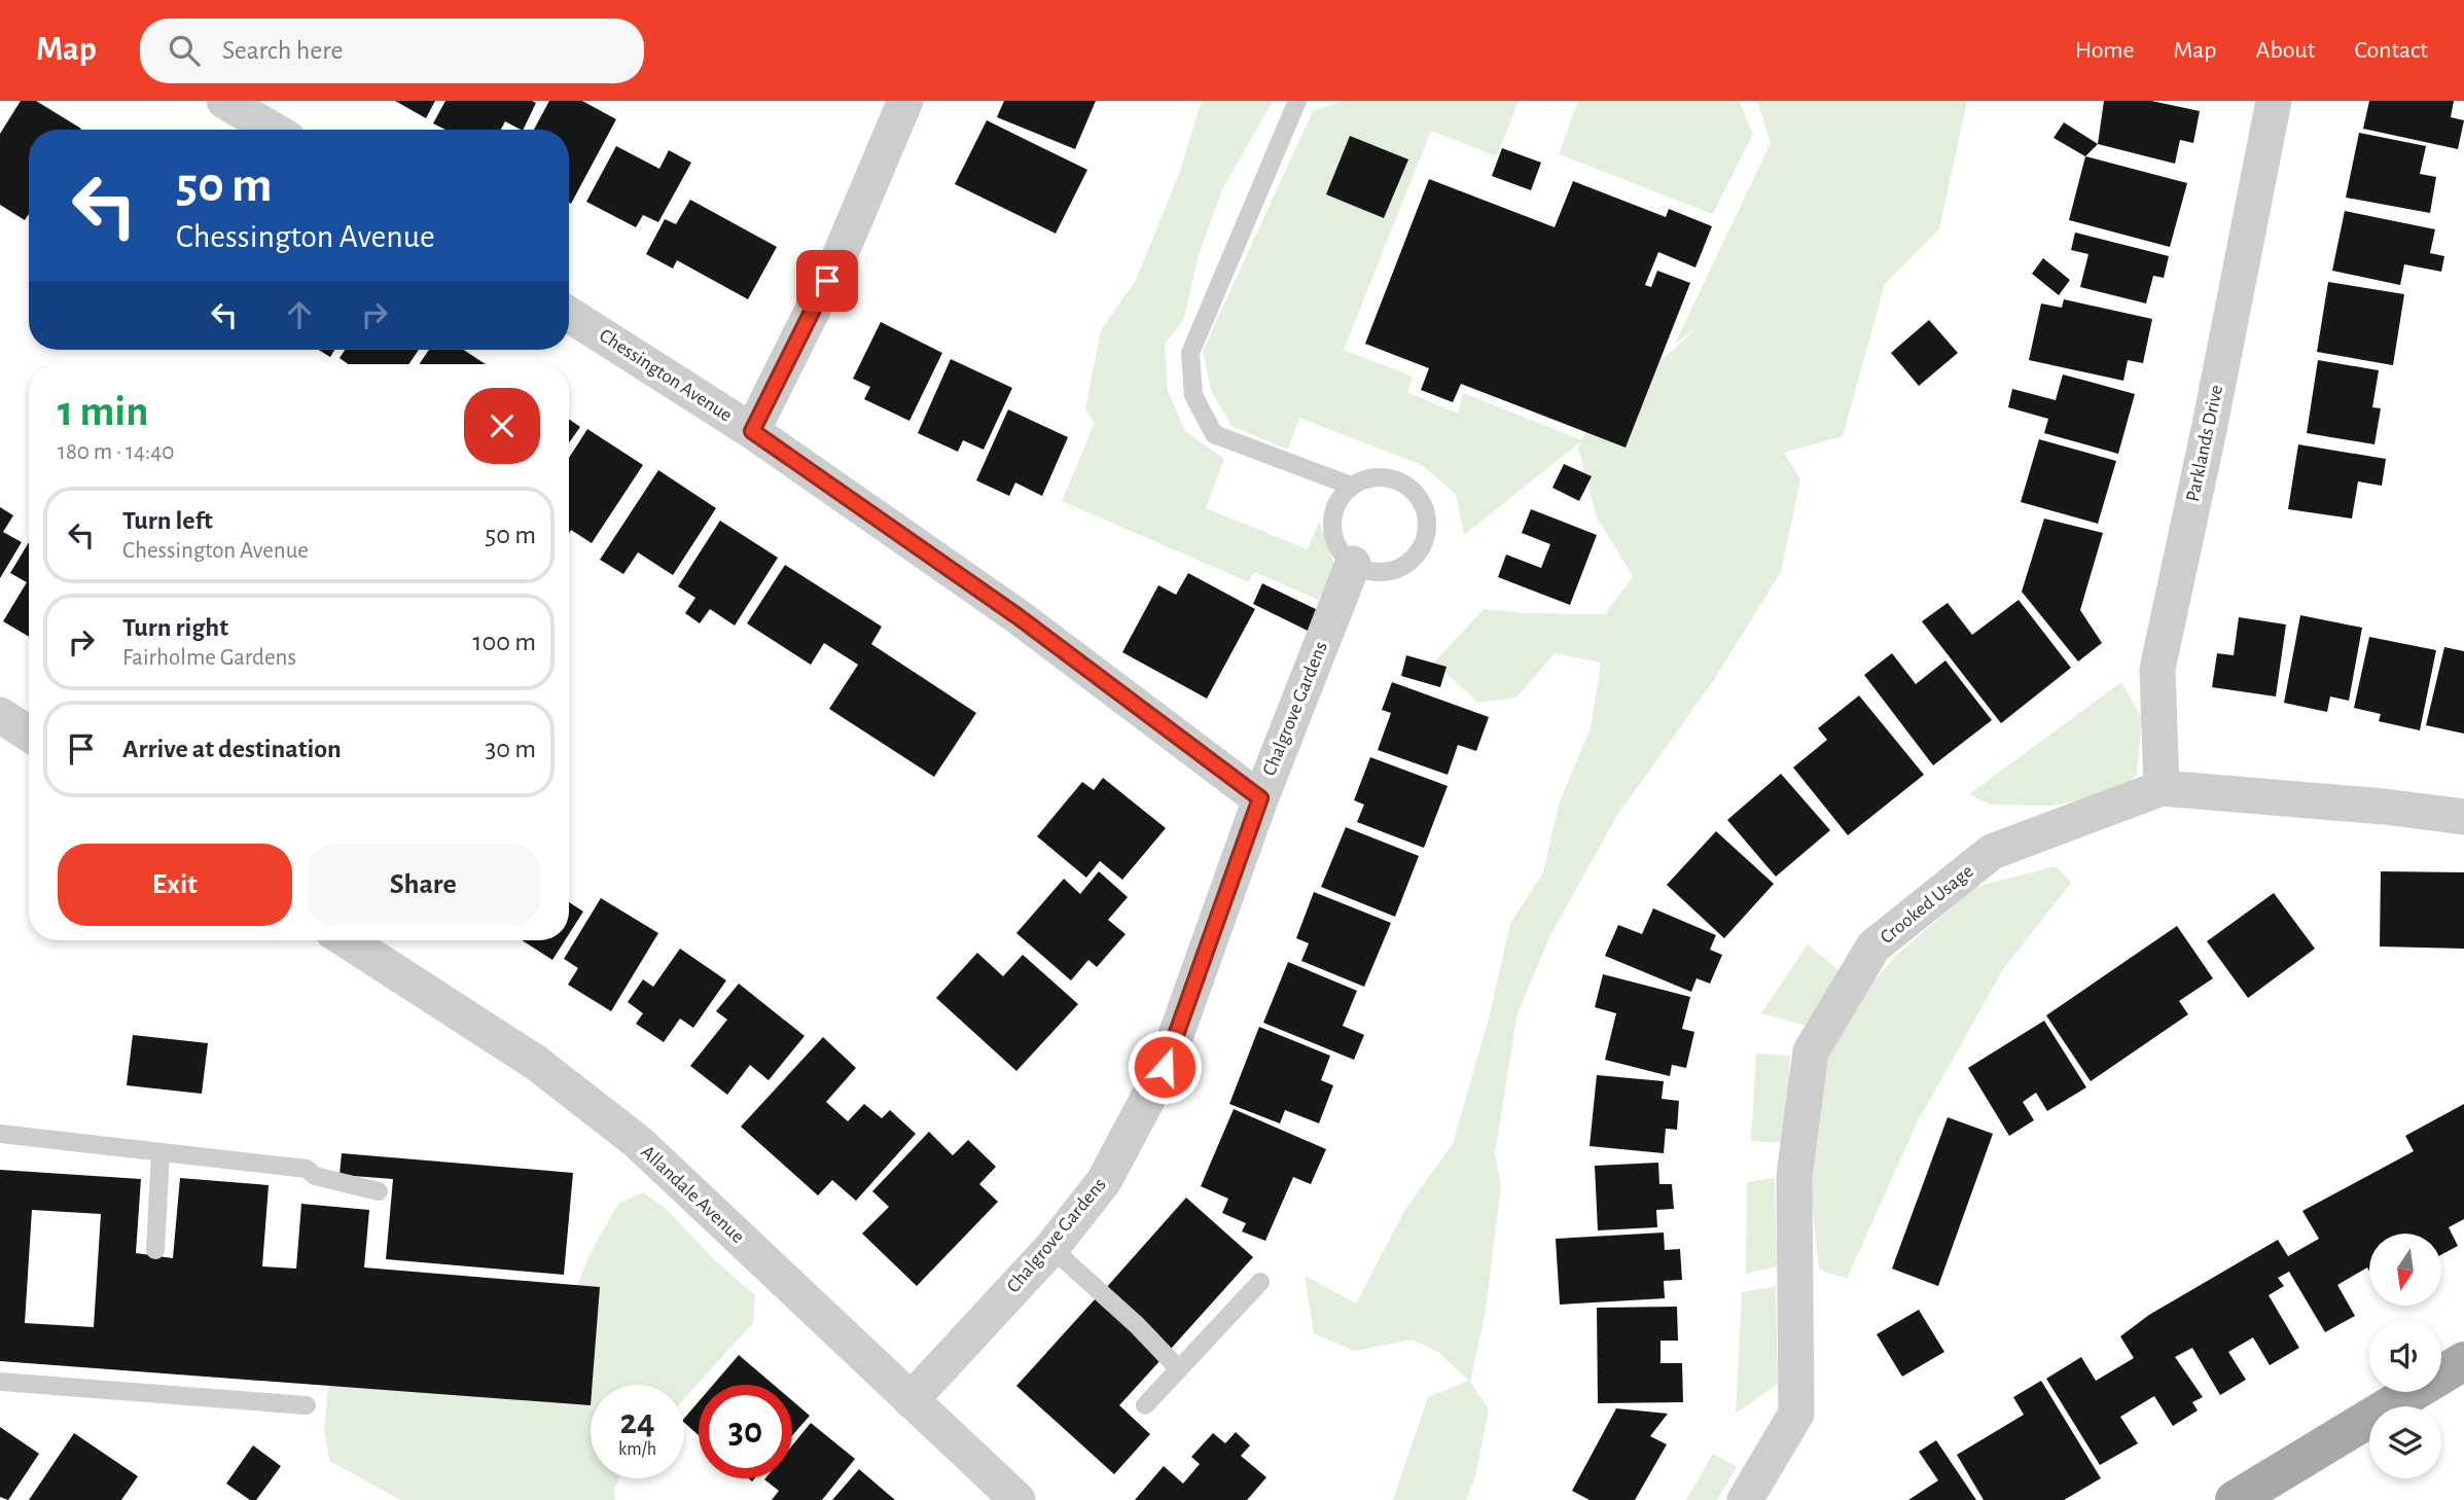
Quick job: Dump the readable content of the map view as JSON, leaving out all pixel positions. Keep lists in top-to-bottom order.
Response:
{
  "streets": {
    "street": [
      "Chessington Avenue",
      "Parklands Drive",
      "Chalgrove Gardens",
      "Crooked Usage",
      "Allandale Avenue"
    ]
  },
  "crossings": [
    ["Chessington Avenue", "Chalgrove Gardens"],
    ["Parklands Drive", "Crooked Usage"],
    ["Chalgrove Gardens", "Allandale Avenue"]
  ],
  "north": "bottom",
  "page": {
    "header": "Map",
    "search": "Search here",
    "nav": [
      "Home",
      "Map",
      "About",
      "Contact"
    ],
    "turn": ["50 m", "Chessington Avenue"],
    "heading": ["1 min", "180 m · 14:40"],
    "list": [
      {
        "name": "Turn left",
        "note": "Chessington Avenue",
        "value": "50 m"
      },
      {
        "name": "Turn right",
        "note": "Fairholme Gardens",
        "value": "100 m"
      },
      {
        "name": "Arrive at destination",
        "value": "30 m"
      }
    ],
    "buttons": ["Exit", "Share"],
    "speed": "24 km/h",
    "limit": "30"
  }
}
